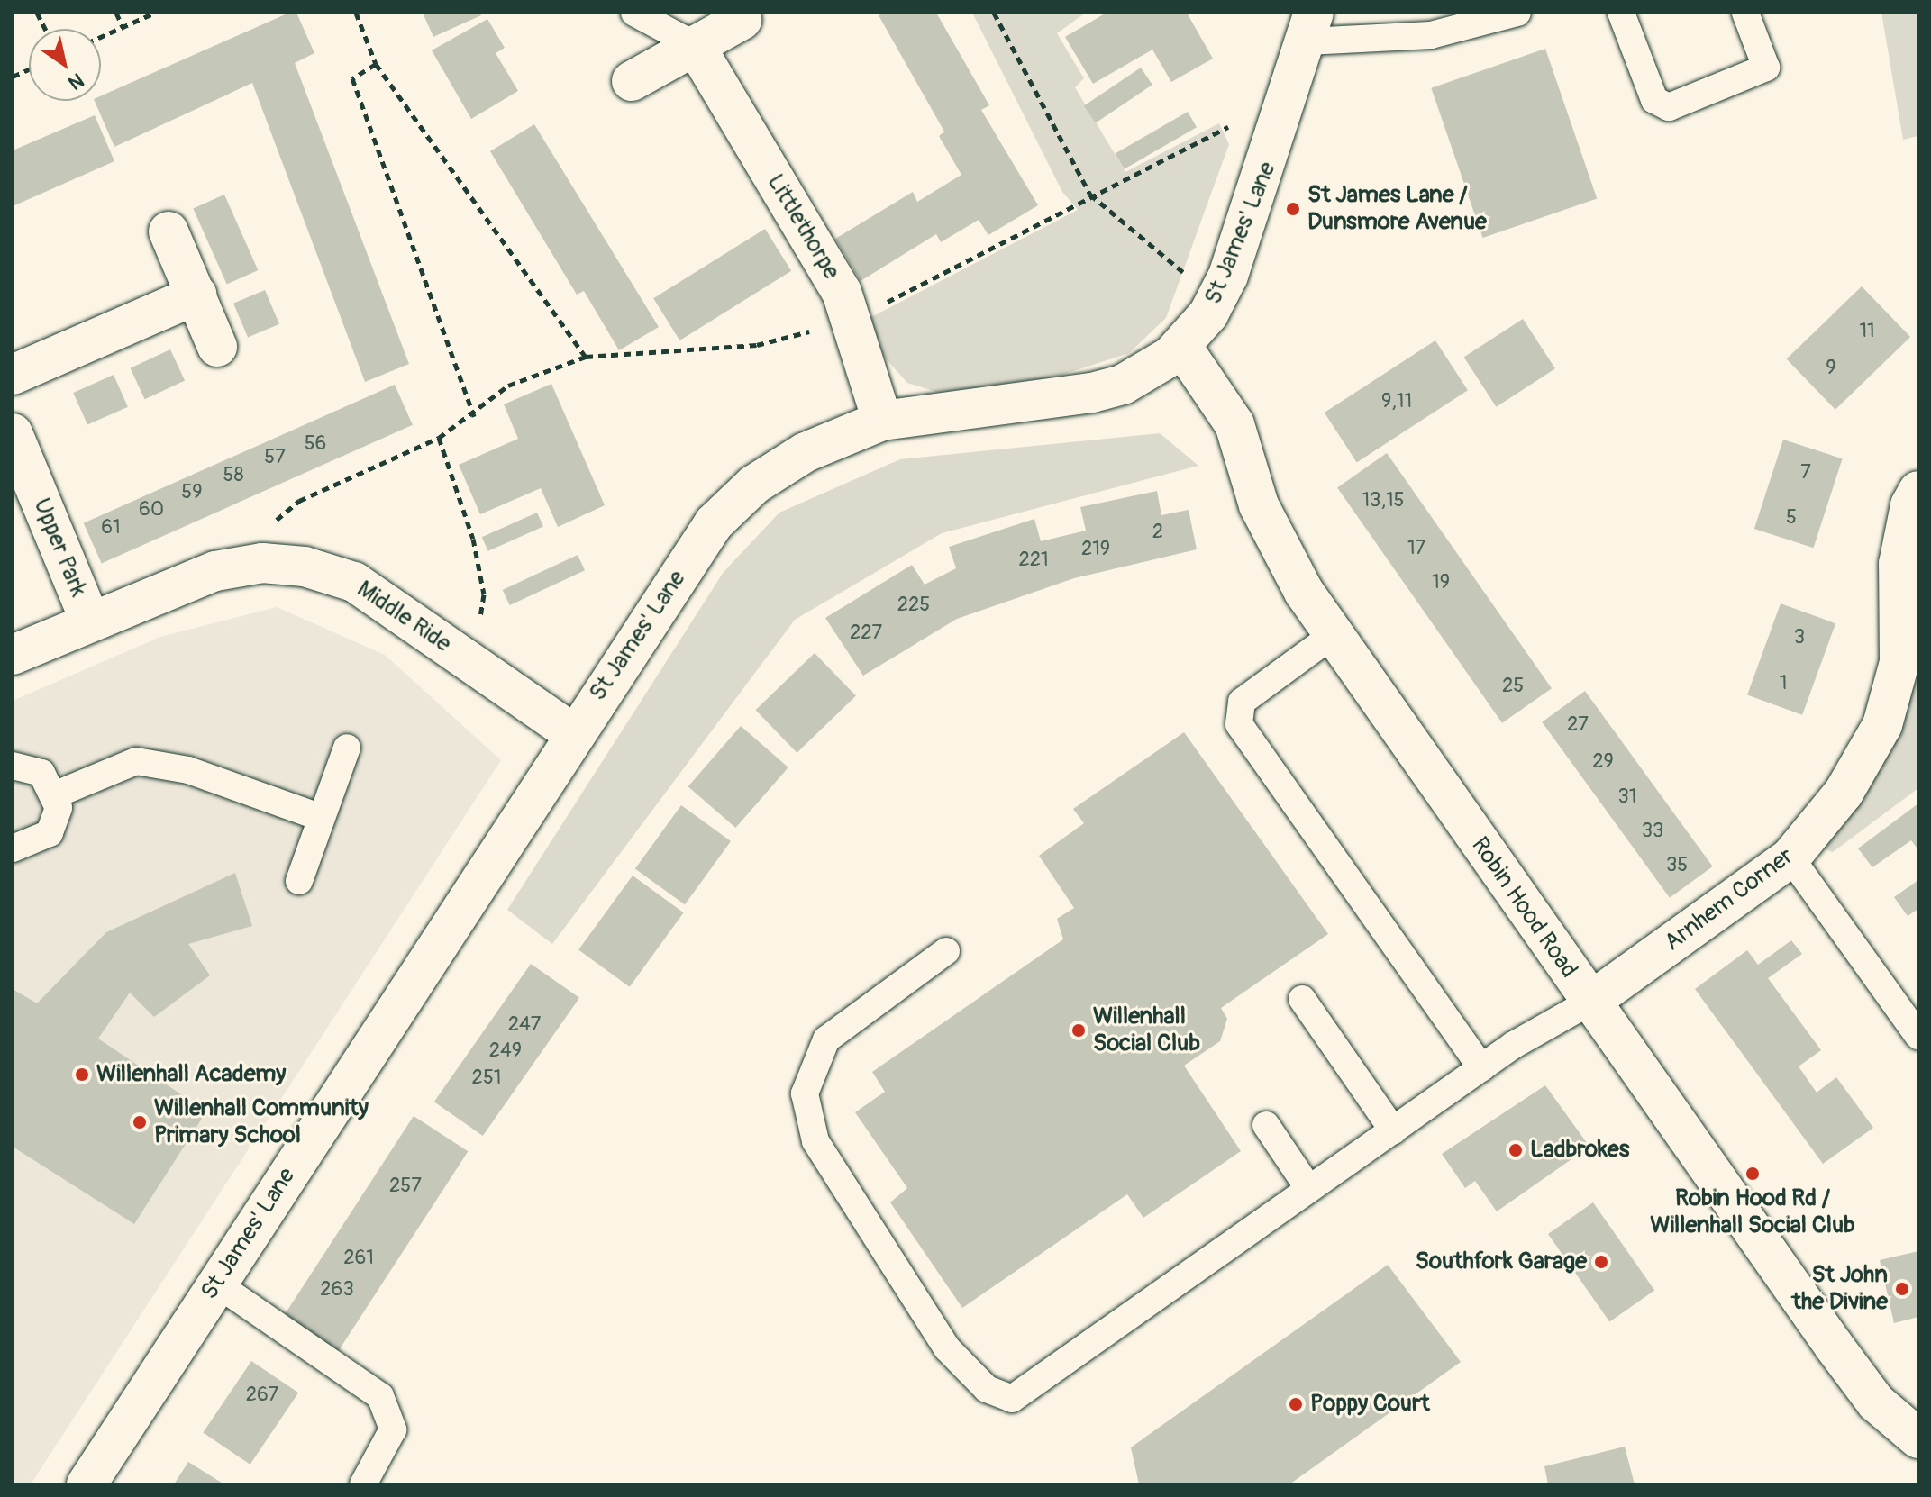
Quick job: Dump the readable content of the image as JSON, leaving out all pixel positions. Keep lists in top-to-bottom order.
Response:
{
  "streets": {
    "street": [
      "Littlethorpe",
      "St James' Lane",
      "Upper Park",
      "Middle Ride",
      "Arnhem Corner",
      "Robin Hood Road"
    ]
  },
  "crossings": [
    ["Littlethorpe", "St James' Lane"],
    ["St James' Lane", "Middle Ride"],
    ["St James' Lane", "Robin Hood Road"],
    ["Upper Park", "Middle Ride"],
    ["Arnhem Corner", "Robin Hood Road"]
  ],
  "places": [
    "St James Lane / Dunsmore Avenue",
    "Willenhall Social Club",
    "Willenhall Academy",
    "Willenhall Community Primary School",
    "Ladbrokes",
    "Robin Hood Rd / Willenhall Social Club",
    "Southfork Garage",
    "St John the Divine",
    "Poppy Court"
  ],
  "house_numbers": [
    "11",
    "9",
    "9,11",
    "56",
    "57",
    "7",
    "58",
    "59",
    "13,15",
    "60",
    "5",
    "61",
    "2",
    "17",
    "219",
    "221",
    "19",
    "225",
    "227",
    "3",
    "1",
    "25",
    "27",
    "29",
    "31",
    "33",
    "35",
    "247",
    "249",
    "251",
    "257",
    "261",
    "263",
    "267"
  ],
  "north": "bottom right"
}
